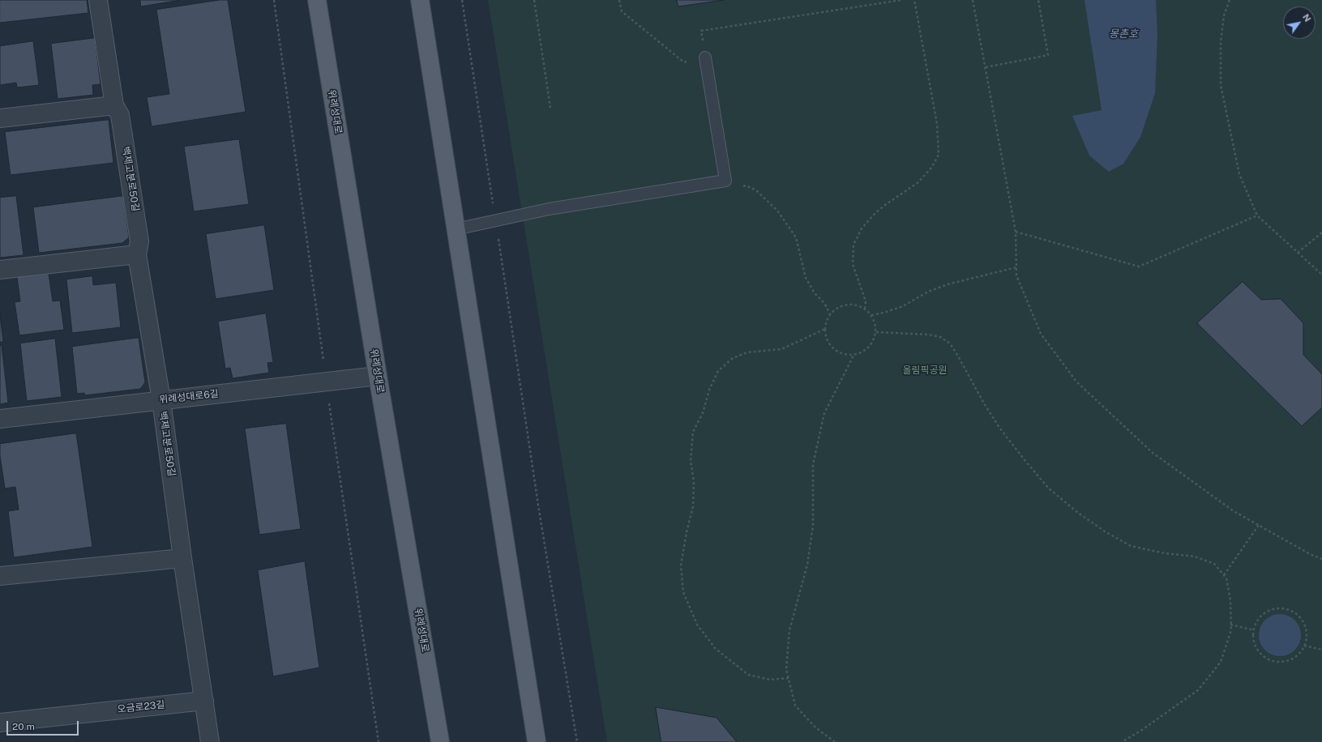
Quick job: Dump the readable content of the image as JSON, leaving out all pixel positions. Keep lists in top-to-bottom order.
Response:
{
  "streets": {
    "main road": ["위례성대로"],
    "street": ["백제고분로50길", "위례성대로6길", "오금로23길"]
  },
  "crossings": [
    ["위례성대로", "위례성대로6길"],
    ["백제고분로50길", "위례성대로6길"],
    ["백제고분로50길", "오금로23길"]
  ],
  "water": ["몽촌호"],
  "parks": ["올림픽공원"],
  "scale_bar": "20 m",
  "north": "top right"
}
